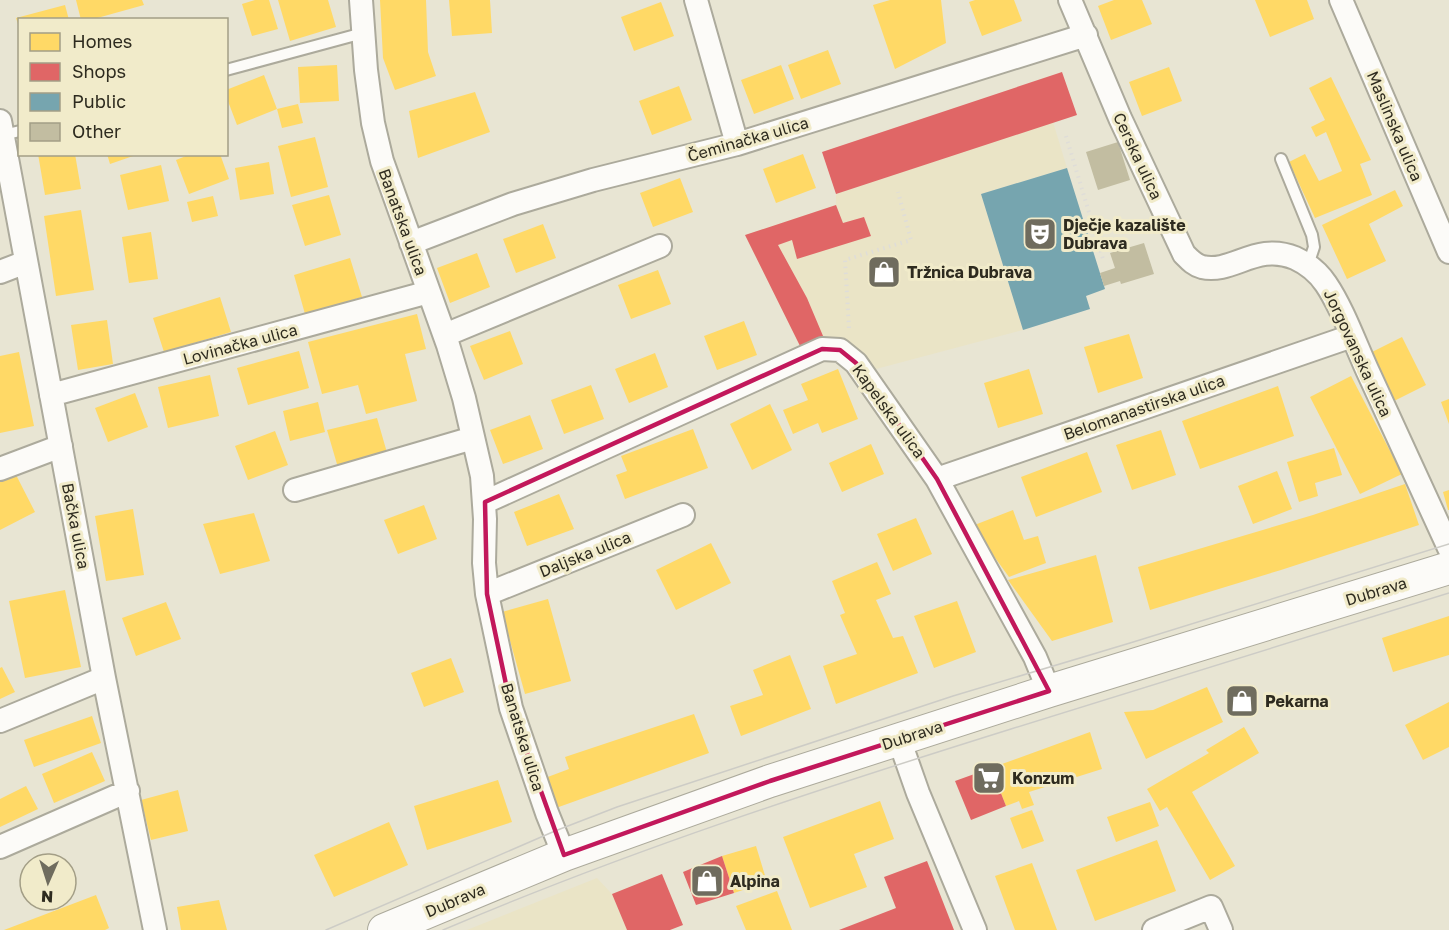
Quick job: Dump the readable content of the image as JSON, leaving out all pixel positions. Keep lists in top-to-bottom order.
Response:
{
  "streets": {
    "main road": ["Dubrava"],
    "street": [
      "Maslinska ulica",
      "Čeminačka ulica",
      "Cerska ulica",
      "Banatska ulica",
      "Lovinačka ulica",
      "Jorgovanska ulica",
      "Belomanastirska ulica",
      "Kapelska ulica",
      "Bačka ulica",
      "Daljska ulica"
    ]
  },
  "crossings": [
    ["Čeminačka ulica", "Cerska ulica"],
    ["Čeminačka ulica", "Banatska ulica"],
    ["Cerska ulica", "Jorgovanska ulica"],
    ["Banatska ulica", "Lovinačka ulica"],
    ["Banatska ulica", "Kapelska ulica"],
    ["Banatska ulica", "Daljska ulica"],
    ["Banatska ulica", "Dubrava"],
    ["Lovinačka ulica", "Bačka ulica"],
    ["Jorgovanska ulica", "Belomanastirska ulica"],
    ["Belomanastirska ulica", "Kapelska ulica"],
    ["Kapelska ulica", "Dubrava"]
  ],
  "places": {
    "theatre": ["Dječje kazalište Dubrava"],
    "shop": ["Tržnica Dubrava", "Pekarna", "Alpina"],
    "supermarket": ["Konzum"]
  },
  "legend": [
    "Homes",
    "Shops",
    "Public",
    "Other"
  ],
  "north": "bottom"
}
